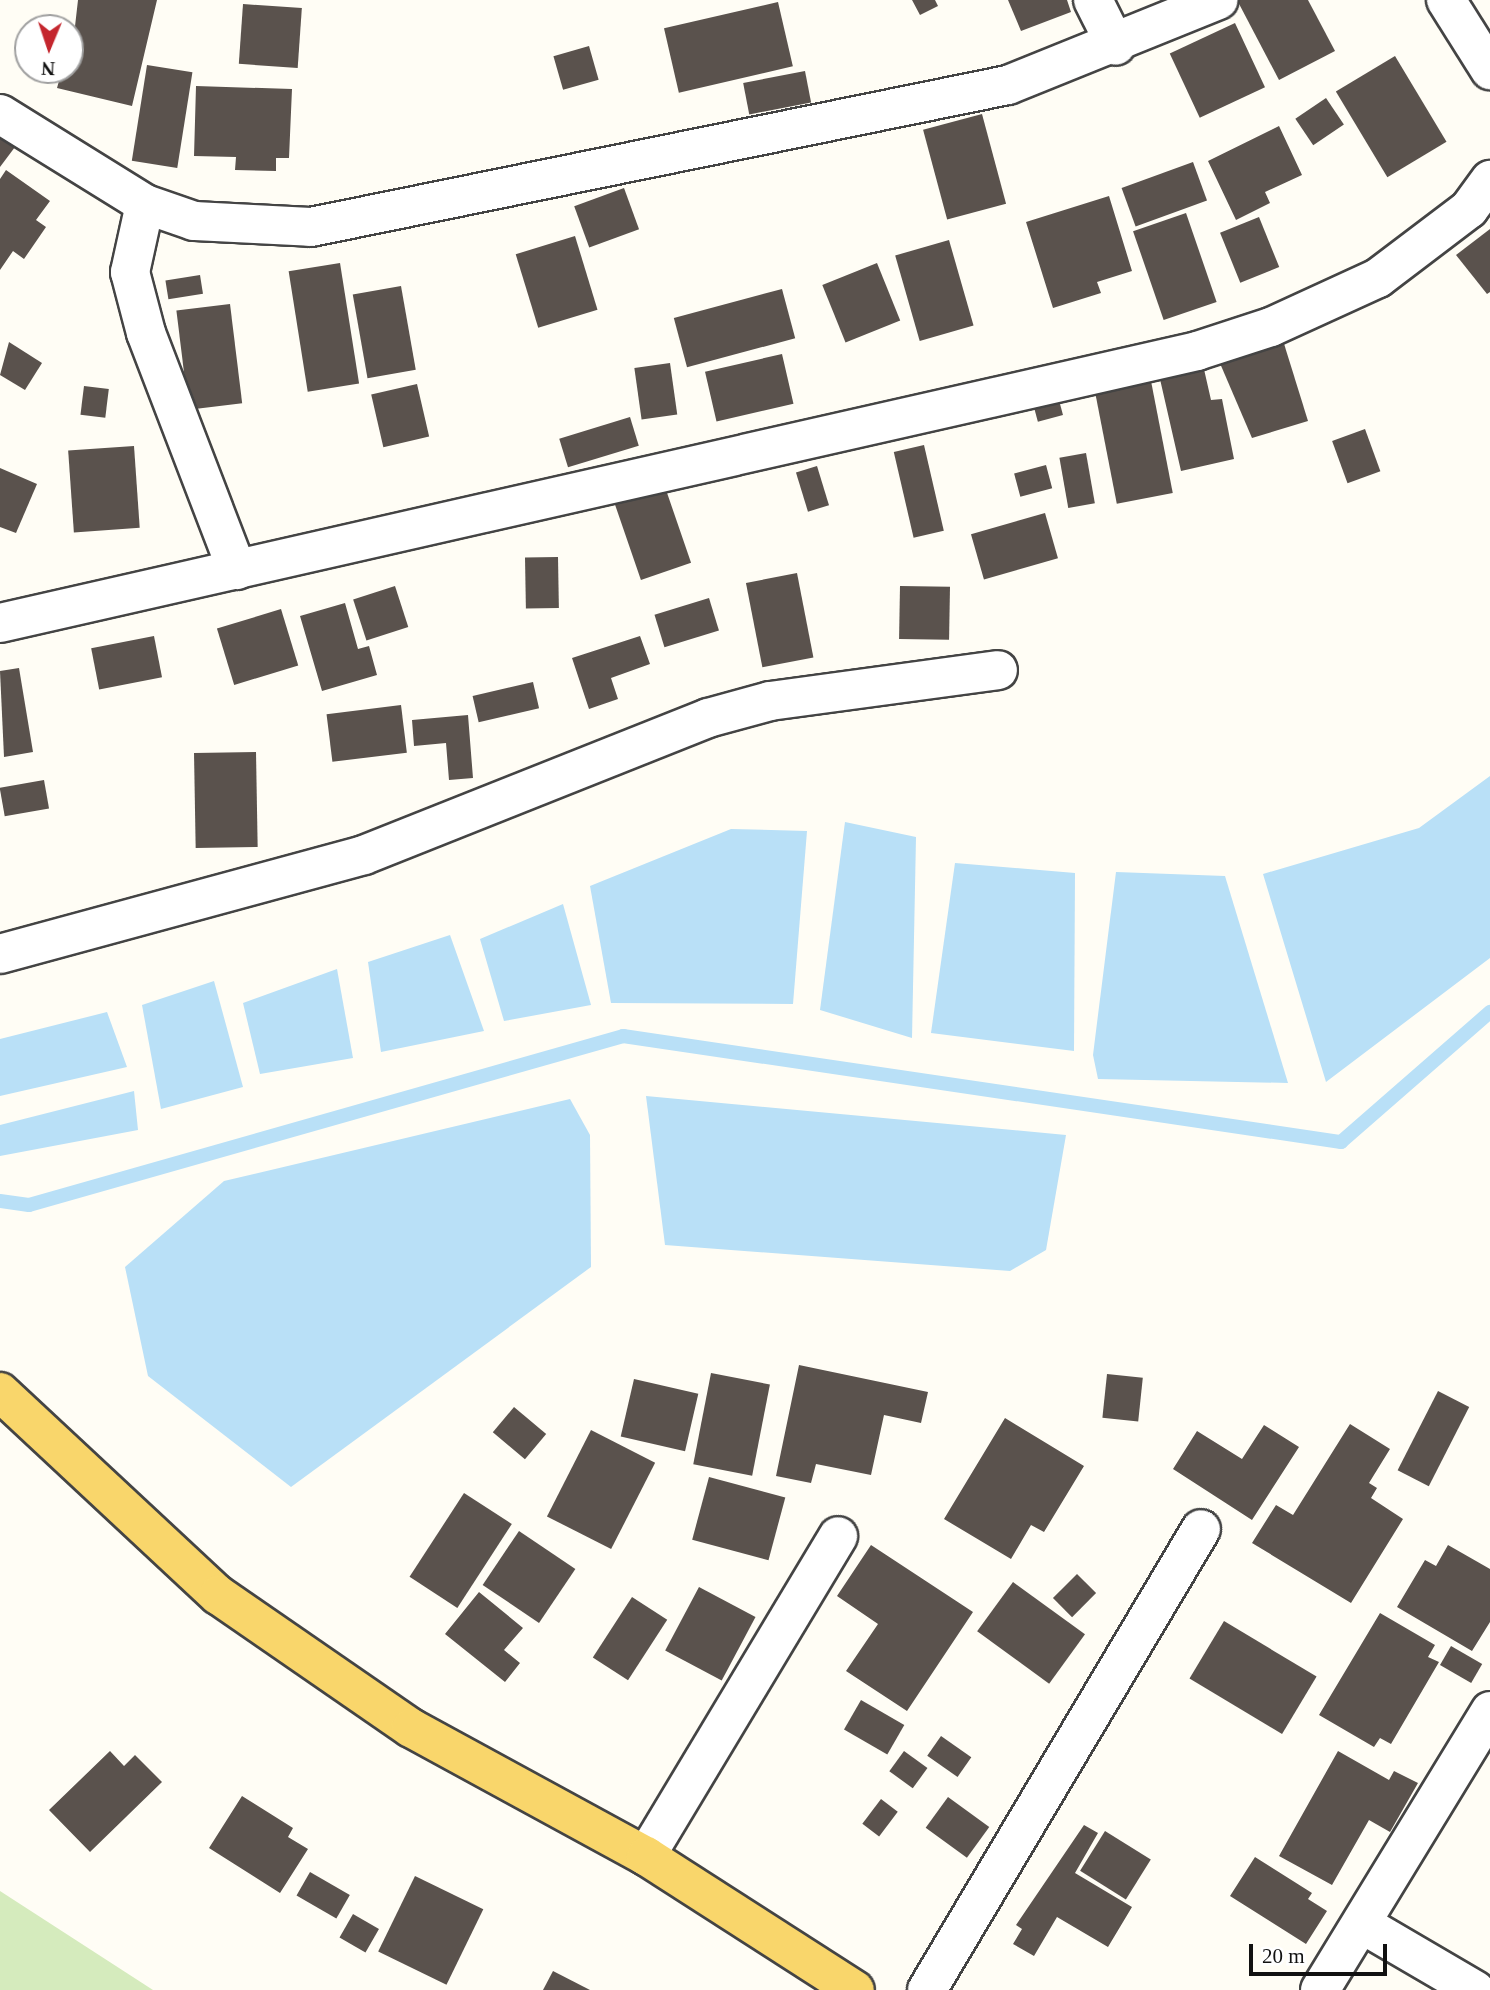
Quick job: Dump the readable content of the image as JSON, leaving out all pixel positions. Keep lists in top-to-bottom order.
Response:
{
  "scale_bar": "20 m",
  "north": "bottom"
}
